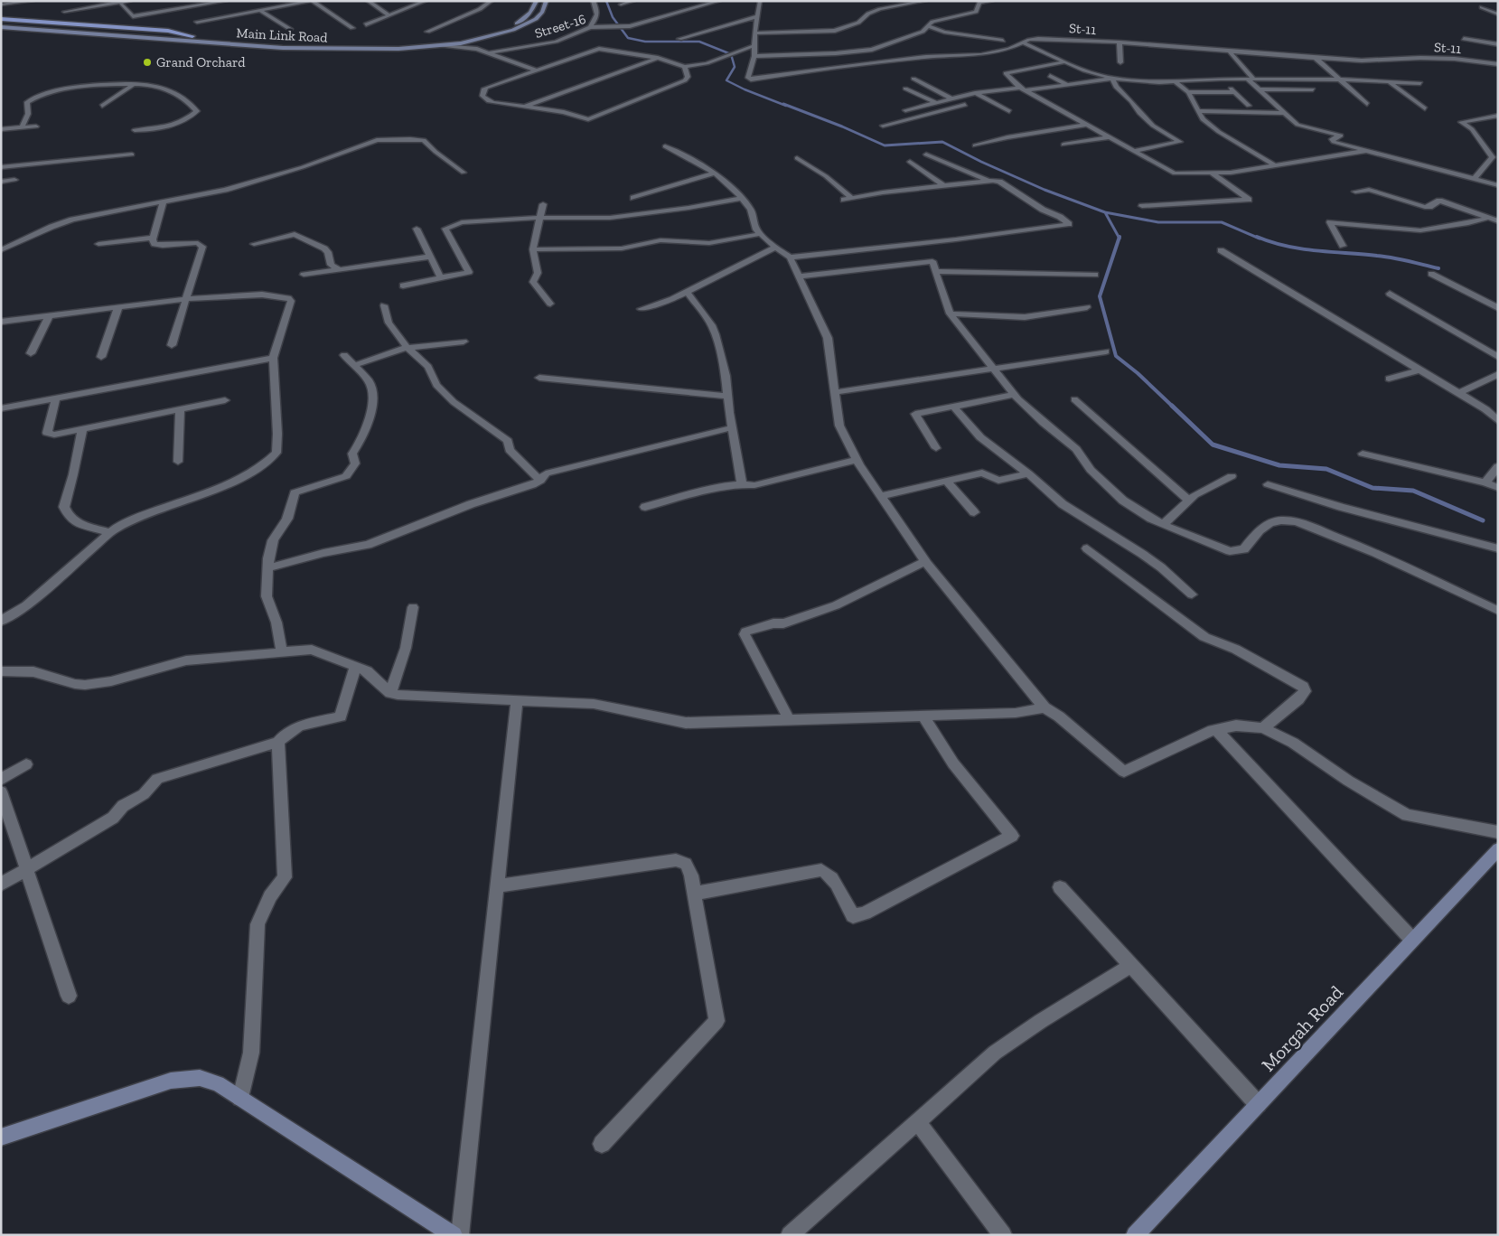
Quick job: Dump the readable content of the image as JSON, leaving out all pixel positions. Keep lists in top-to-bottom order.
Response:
{
  "streets": {
    "street": [
      "Street-16",
      "St-11",
      "Main Link Road",
      "Morgah Road"
    ]
  },
  "places": ["Grand Orchard"]
}
